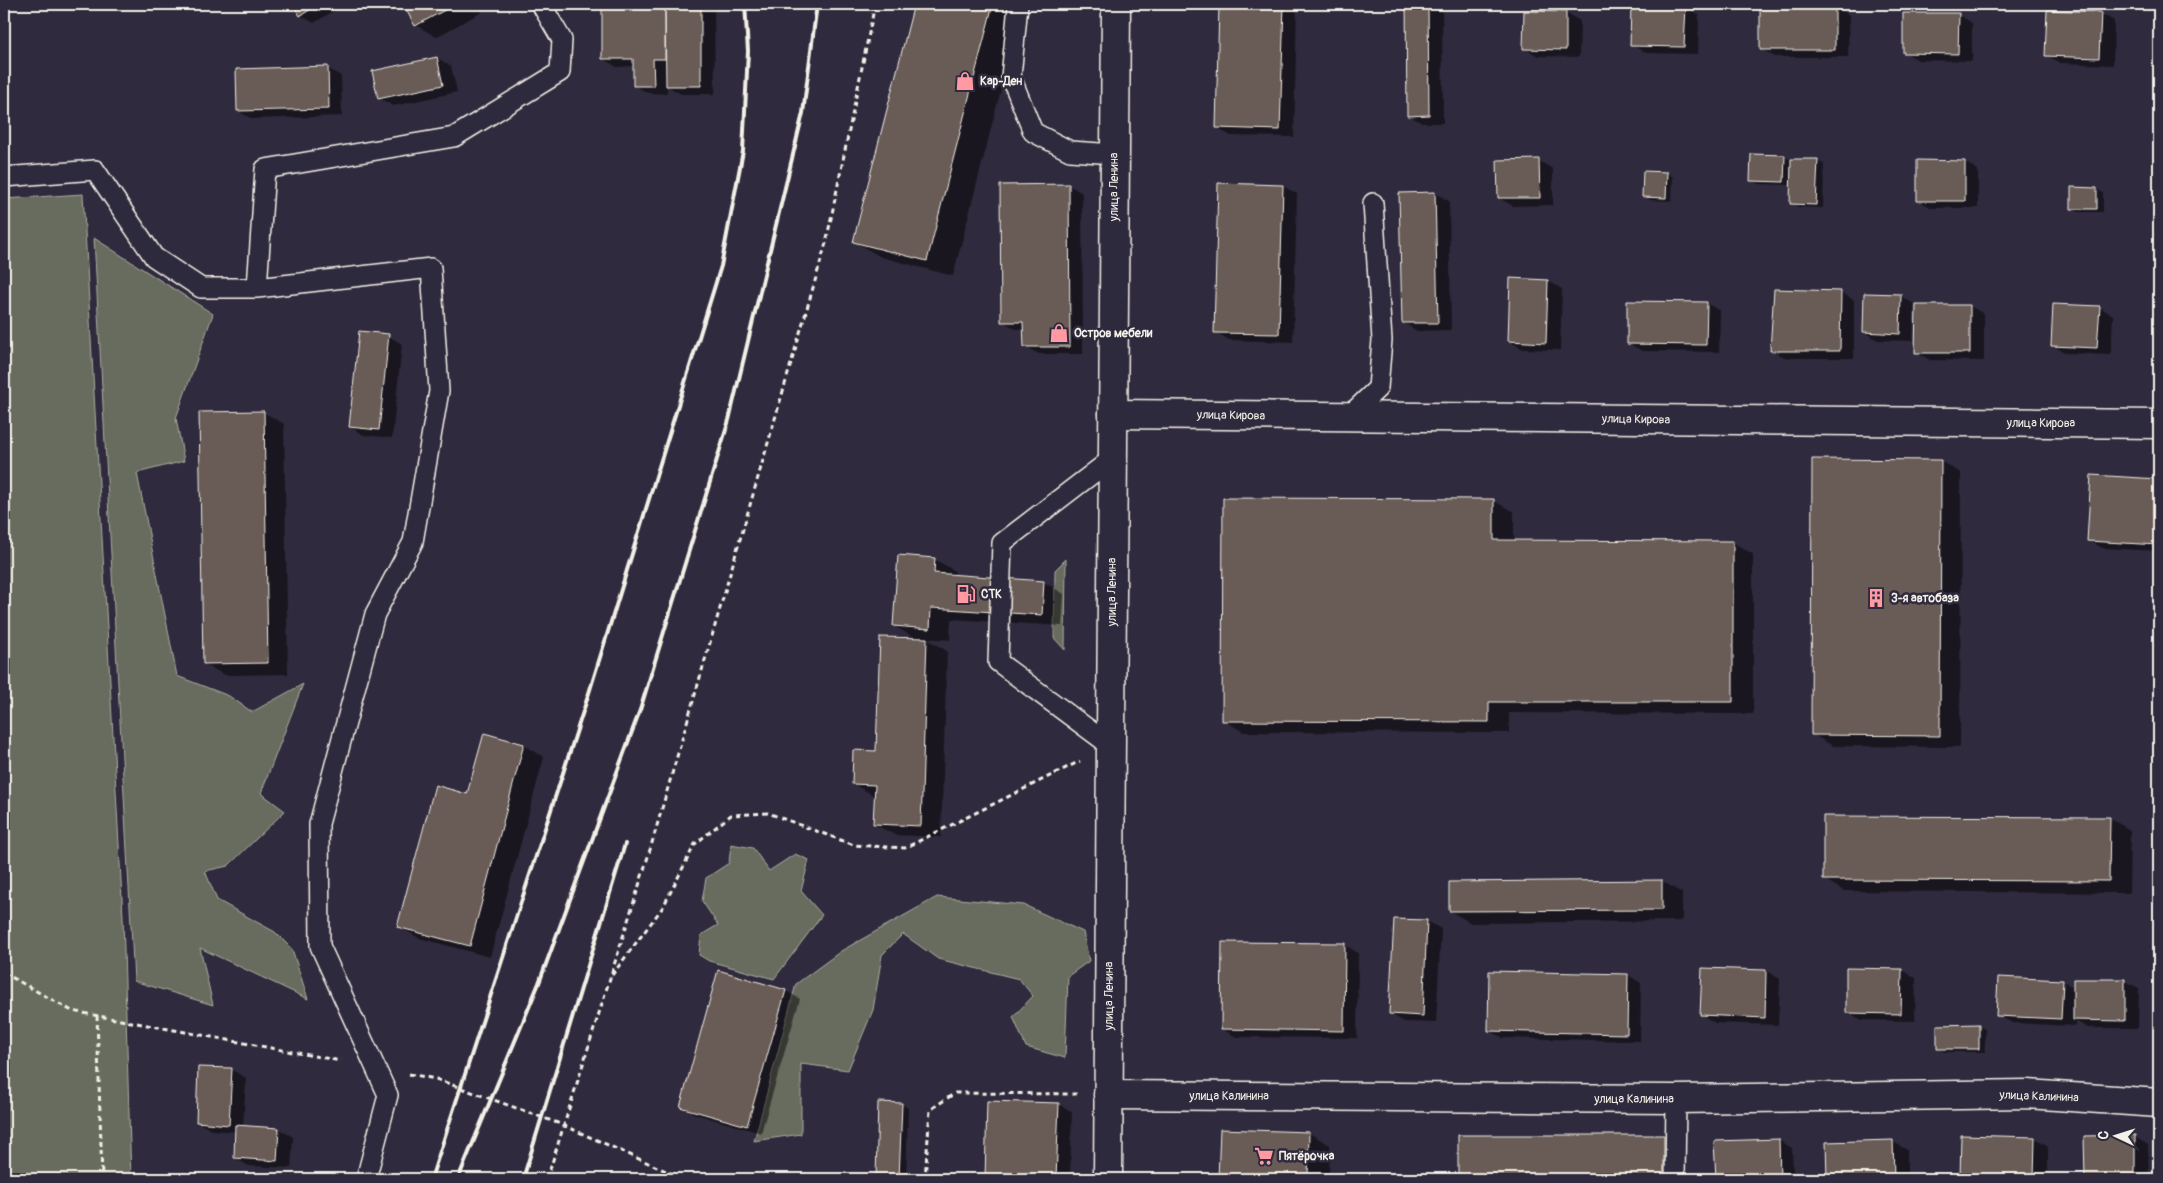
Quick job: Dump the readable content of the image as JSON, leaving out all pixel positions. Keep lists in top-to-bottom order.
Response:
{
  "streets": {
    "street": ["улица Ленина", "улица Кирова", "улица Калинина"]
  },
  "crossings": [
    ["улица Ленина", "улица Кирова"],
    ["улица Ленина", "улица Калинина"]
  ],
  "places": {
    "shop": ["Кар-Ден", "Остров мебели"],
    "fuel station": ["СТК"],
    "building": ["3-я автобаза"],
    "supermarket": ["Пятёрочка"]
  },
  "north": "left"
}
